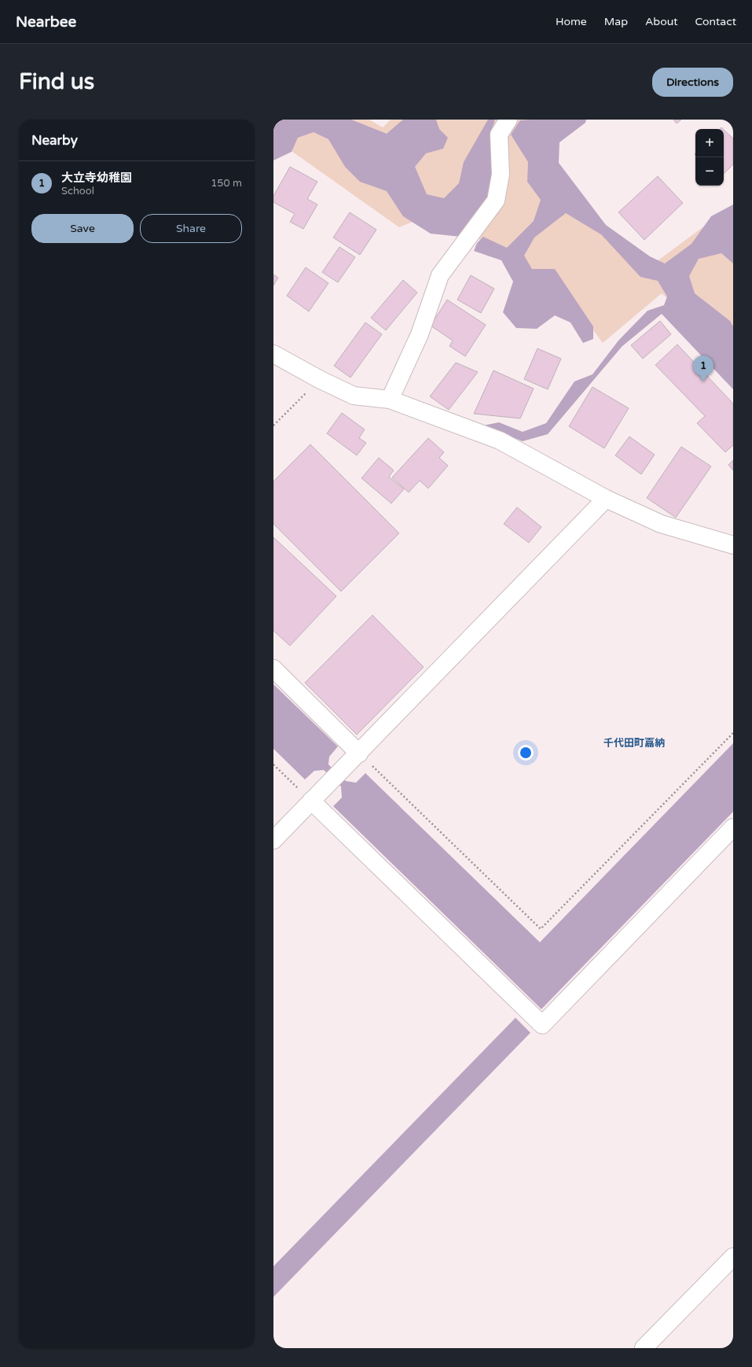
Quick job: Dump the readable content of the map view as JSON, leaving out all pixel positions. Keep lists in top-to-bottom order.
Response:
{
  "districts": ["千代田町嘉納"],
  "page": {
    "header": "Nearbee",
    "nav": [
      "Home",
      "Map",
      "About",
      "Contact"
    ],
    "buttons": [
      "Directions",
      ["Save", "Share"]
    ],
    "title": "Find us",
    "heading": "Nearby",
    "map_buttons": ["+", "−"],
    "list": [
      {
        "mark": "1",
        "name": "大立寺幼稚園",
        "note": "School",
        "value": "150 m"
      }
    ],
    "pins": "1"
  }
}
